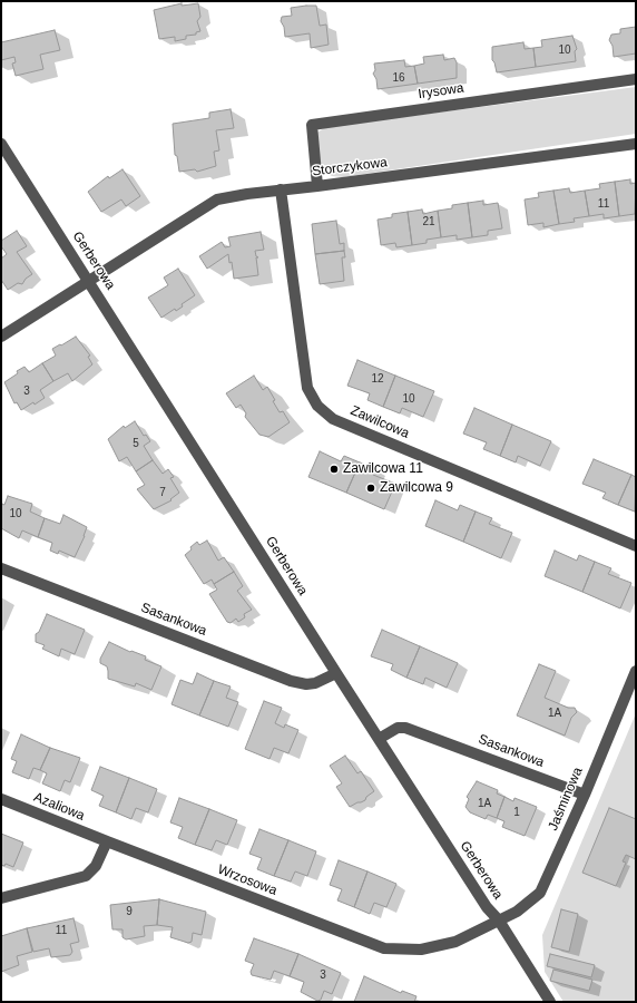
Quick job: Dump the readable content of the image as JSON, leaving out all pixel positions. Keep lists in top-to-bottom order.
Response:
{
  "streets": {
    "street": [
      "Irysowa",
      "Storczykowa",
      "Gerberowa",
      "Zawilcowa",
      "Sasankowa",
      "Jaśminowa",
      "Azaliowa",
      "Wrzosowa"
    ]
  },
  "crossings": [
    ["Irysowa", "Storczykowa"],
    ["Storczykowa", "Gerberowa"],
    ["Storczykowa", "Zawilcowa"],
    ["Gerberowa", "Sasankowa"],
    ["Gerberowa", "Jaśminowa"],
    ["Gerberowa", "Wrzosowa"],
    ["Sasankowa", "Jaśminowa"],
    ["Jaśminowa", "Wrzosowa"],
    ["Azaliowa", "Wrzosowa"]
  ],
  "places": ["Zawilcowa 11", "Zawilcowa 9"],
  "house_numbers": [
    "10",
    "16",
    "11",
    "21",
    "12",
    "3",
    "10",
    "5",
    "7",
    "10",
    "1A",
    "1A",
    "1",
    "9",
    "11",
    "3"
  ]
}
